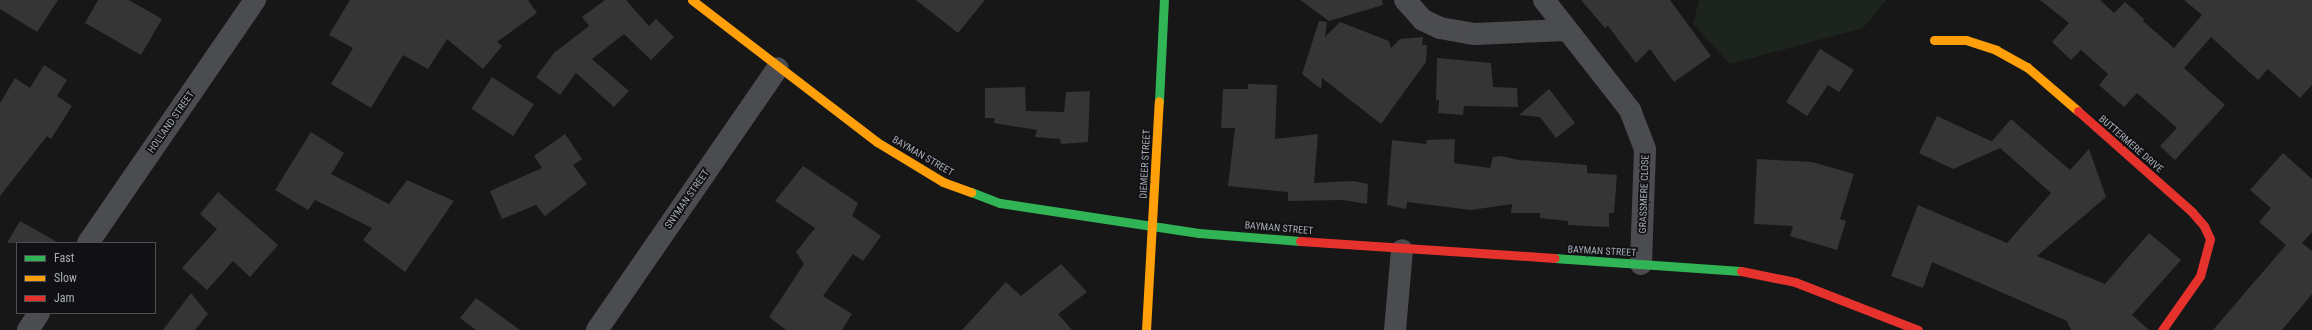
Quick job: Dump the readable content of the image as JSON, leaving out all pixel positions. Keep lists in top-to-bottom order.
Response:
{
  "streets": {
    "street": [
      "HOLLAND STREET",
      "BUTTERMERE DRIVE",
      "BAYMAN STREET",
      "DIEMEER STREET",
      "GRASSMERE CLOSE",
      "SNYMAN STREET"
    ]
  },
  "crossings": [
    ["BAYMAN STREET", "DIEMEER STREET"],
    ["BAYMAN STREET", "GRASSMERE CLOSE"],
    ["BAYMAN STREET", "SNYMAN STREET"]
  ],
  "legend": ["Fast", "Slow", "Jam"]
}
